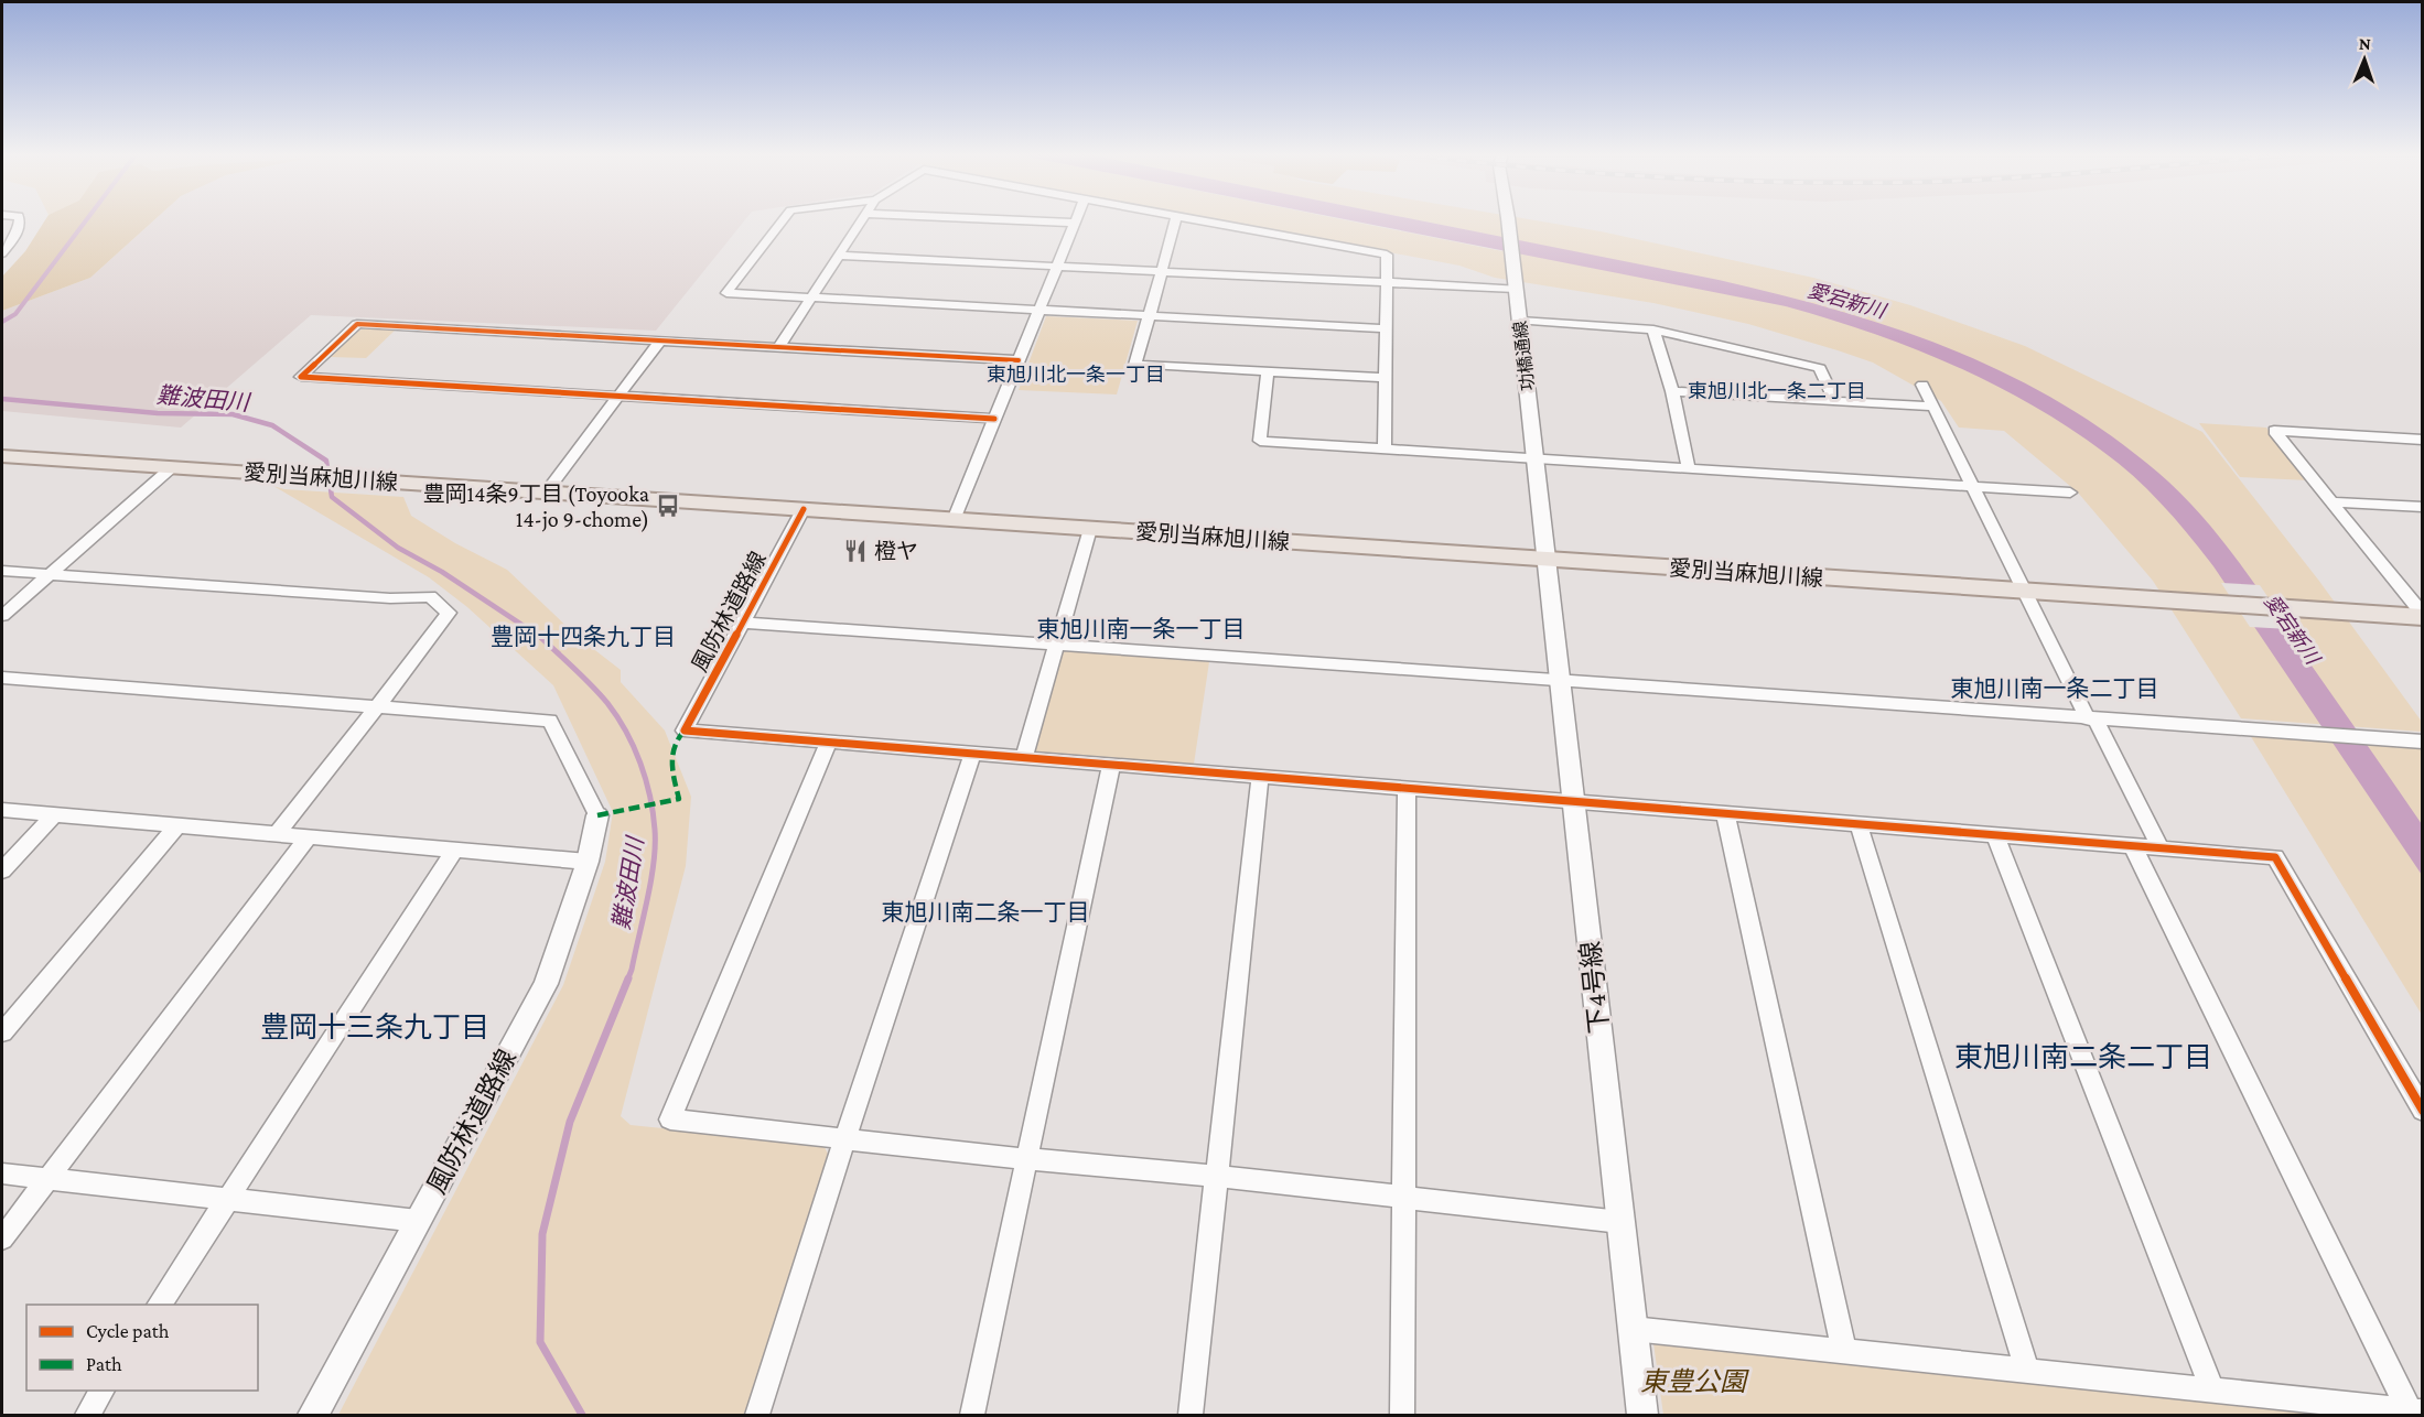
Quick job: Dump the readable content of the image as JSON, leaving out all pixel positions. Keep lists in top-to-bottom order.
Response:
{
  "streets": {
    "main road": ["愛別当麻旭川線"],
    "street": ["功橋通線", "風防林道路線", "下4号線"]
  },
  "crossings": [
    ["功橋通線", "愛別当麻旭川線"],
    ["功橋通線", "下4号線"],
    ["愛別当麻旭川線", "風防林道路線"],
    ["愛別当麻旭川線", "下4号線"]
  ],
  "districts": [
    "東旭川北一条一丁目",
    "東旭川北一条二丁目",
    "東旭川南一条一丁目",
    "豊岡十四条九丁目",
    "東旭川南一条二丁目",
    "東旭川南二条一丁目",
    "豊岡十三条九丁目",
    "東旭川南二条二丁目"
  ],
  "water": ["愛宕新川", "難波田川"],
  "parks": ["東豊公園"],
  "places": {
    "bus stop": ["豊岡14条9丁目 (Toyooka 14-jo 9-chome)"],
    "restaurant": ["橙ヤ"]
  },
  "legend": ["Cycle path", "Path"],
  "north": "top"
}
